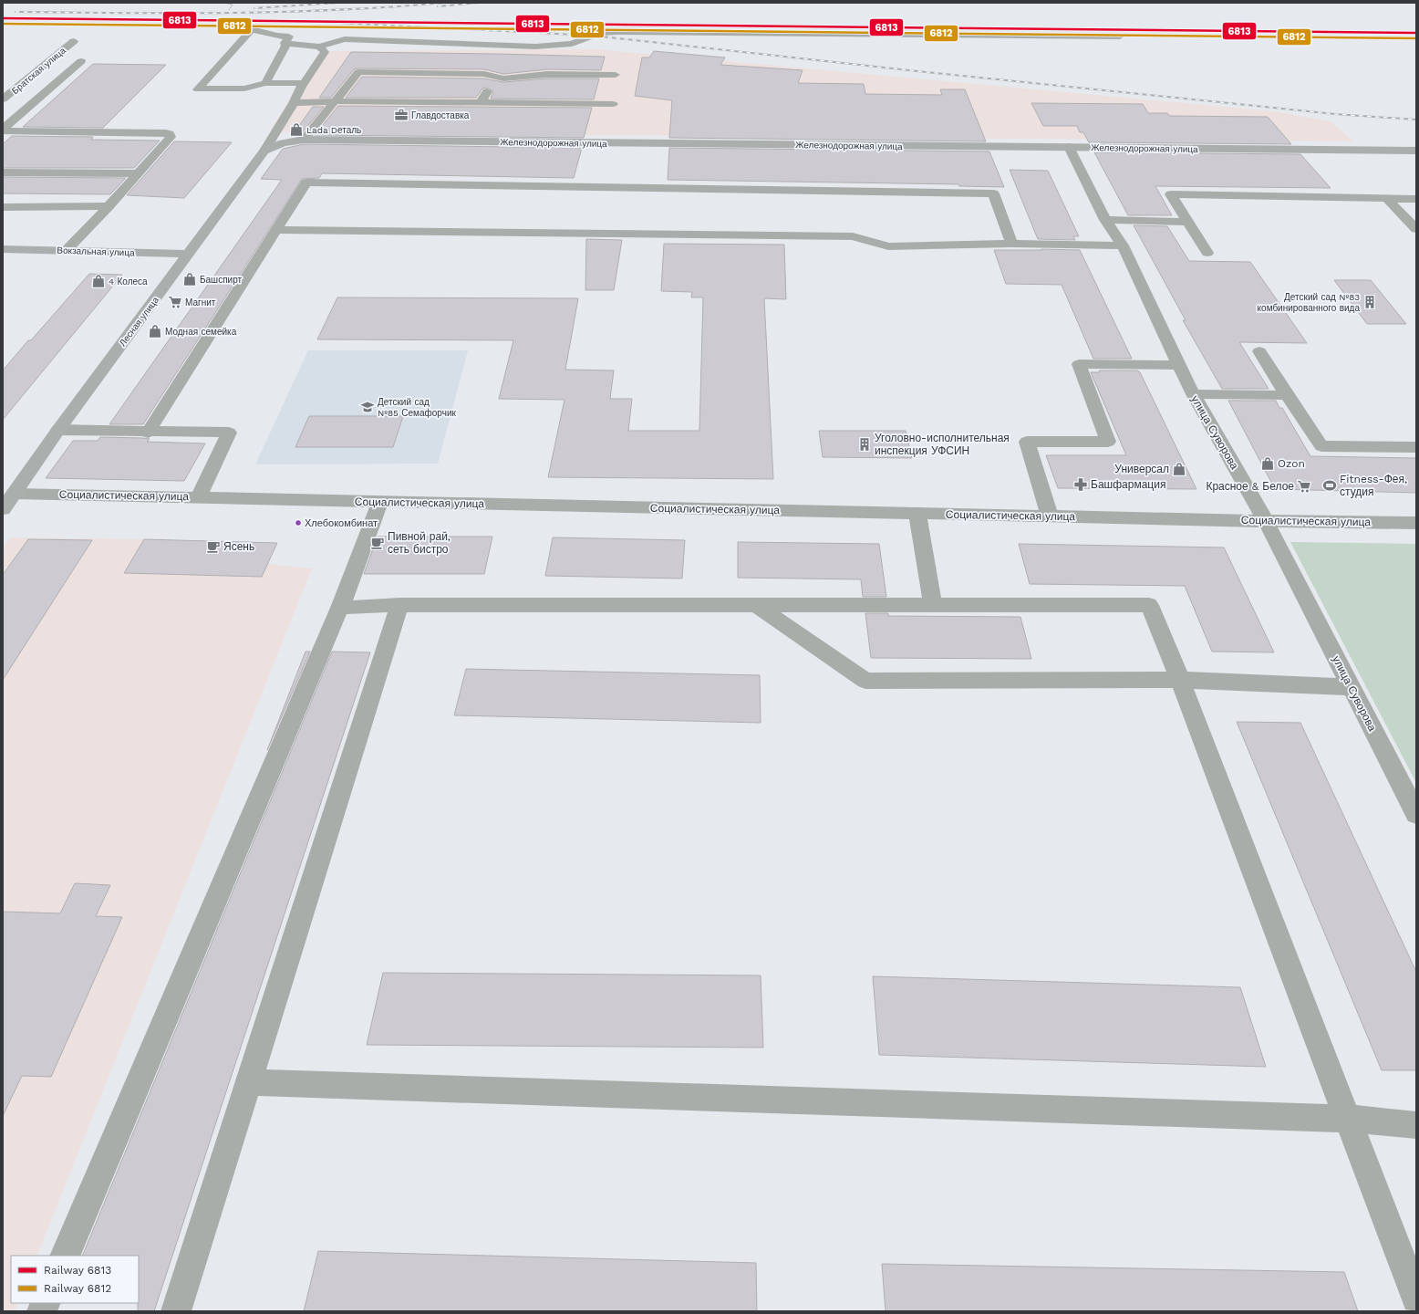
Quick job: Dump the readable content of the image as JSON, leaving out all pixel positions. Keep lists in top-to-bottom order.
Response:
{
  "streets": {
    "main road": ["Железнодорожная улица", "Вокзальная улица", "Лесная улица"],
    "street": ["Братская улица", "улица Суворова", "Социалистическая улица"]
  },
  "crossings": [
    ["Железнодорожная улица", "Лесная улица"],
    ["Железнодорожная улица", "улица Суворова"],
    ["Вокзальная улица", "Лесная улица"],
    ["Лесная улица", "Социалистическая улица"],
    ["улица Суворова", "Социалистическая улица"]
  ],
  "places": {
    "office": ["Главдоставка"],
    "shop": [
      "Lada Dеталь",
      "Башспирт",
      "4 Колеса",
      "Модная семейка",
      "Ozon",
      "Универсал"
    ],
    "supermarket": ["Магнит", "Красное & Белое"],
    "building": ["Детский сад №83 комбинированного вида", "Уголовно-исполнительная инспекция УФСИН"],
    "school or university": ["Детский сад №85 Семафорчик"],
    "pharmacy": ["Башфармация"],
    "sports": ["Fitness-Фея, студия"],
    "other": ["Хлебокомбинат"],
    "cafe": ["Пивной рай, сеть бистро", "Ясень"]
  },
  "lines": ["rail line 6813", "rail line 6812"],
  "legend": ["Railway 6813", "Railway 6812"]
}
